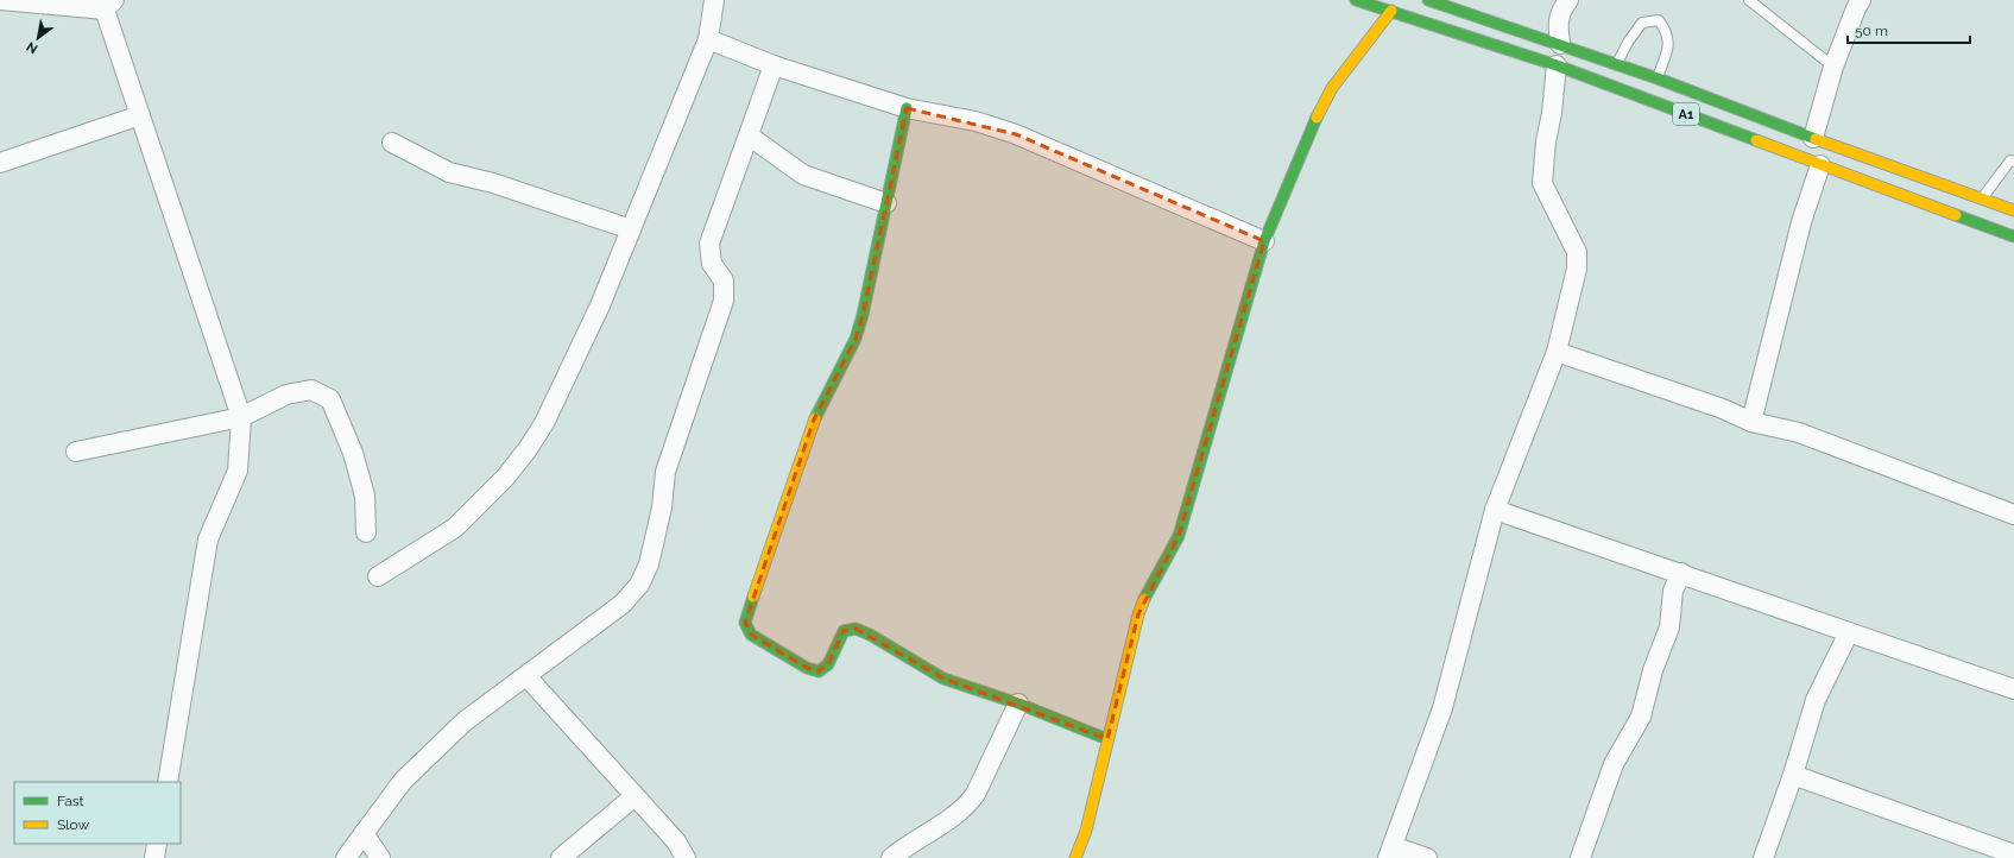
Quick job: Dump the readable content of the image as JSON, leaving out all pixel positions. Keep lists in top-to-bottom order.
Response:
{
  "streets": {
    "main road": ["A1"]
  },
  "legend": ["Fast", "Slow"],
  "scale_bar": "50 m",
  "north": "bottom left"
}
